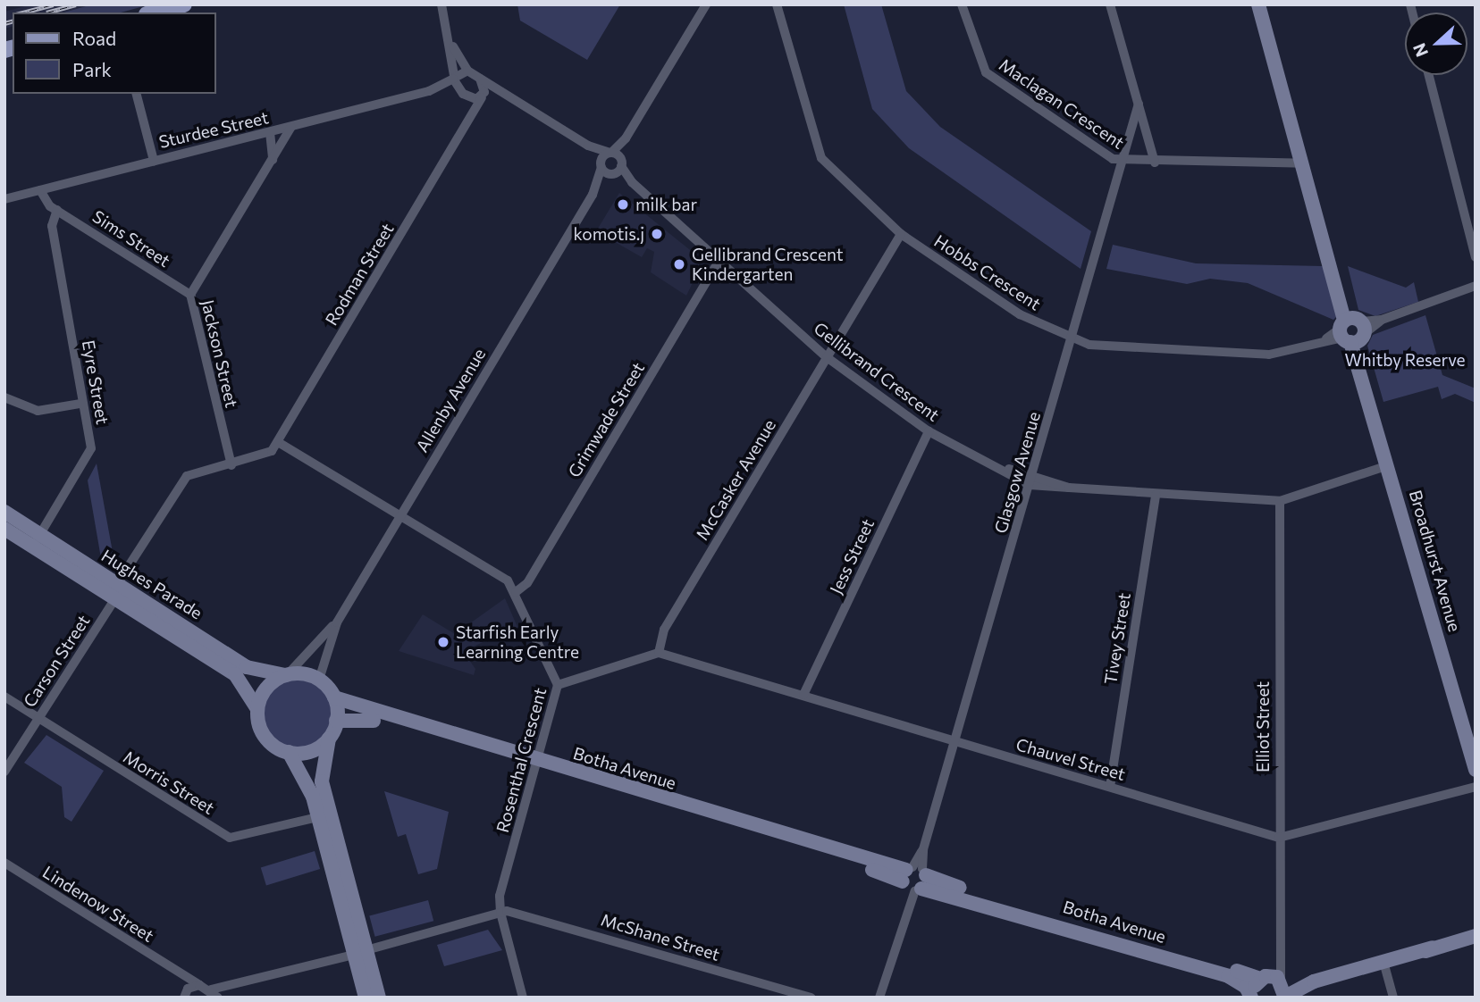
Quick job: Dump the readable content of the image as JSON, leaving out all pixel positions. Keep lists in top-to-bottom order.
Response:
{
  "streets": {
    "street": [
      "Maclagan Crescent",
      "Sturdee Street",
      "Sims Street",
      "Hobbs Crescent",
      "Rodman Street",
      "Jackson Street",
      "Gellibrand Crescent",
      "Eyre Street",
      "Allenby Avenue",
      "Grimwade Street",
      "Glasgow Avenue",
      "McCasker Avenue",
      "Jess Street",
      "Broadhurst Avenue",
      "Hughes Parade",
      "Tivey Street",
      "Carson Street",
      "Elliot Street",
      "Chauvel Street",
      "Rosenthal Crescent",
      "Botha Avenue",
      "Morris Street",
      "Lindenow Street",
      "McShane Street"
    ]
  },
  "crossings": [
    ["Maclagan Crescent", "Glasgow Avenue"],
    ["Maclagan Crescent", "Broadhurst Avenue"],
    ["Sturdee Street", "Sims Street"],
    ["Sturdee Street", "Jackson Street"],
    ["Sturdee Street", "Gellibrand Crescent"],
    ["Sims Street", "Jackson Street"],
    ["Sims Street", "Eyre Street"],
    ["Hobbs Crescent", "Glasgow Avenue"],
    ["Hobbs Crescent", "McCasker Avenue"],
    ["Hobbs Crescent", "Broadhurst Avenue"],
    ["Rodman Street", "Gellibrand Crescent"],
    ["Rodman Street", "Rosenthal Crescent"],
    ["Gellibrand Crescent", "Allenby Avenue"],
    ["Gellibrand Crescent", "Grimwade Street"],
    ["Gellibrand Crescent", "Glasgow Avenue"],
    ["Gellibrand Crescent", "McCasker Avenue"],
    ["Gellibrand Crescent", "Jess Street"],
    ["Gellibrand Crescent", "Broadhurst Avenue"],
    ["Gellibrand Crescent", "Tivey Street"],
    ["Gellibrand Crescent", "Elliot Street"],
    ["Eyre Street", "Hughes Parade"],
    ["Allenby Avenue", "Hughes Parade"],
    ["Allenby Avenue", "Rosenthal Crescent"],
    ["Allenby Avenue", "Botha Avenue"],
    ["Grimwade Street", "Rosenthal Crescent"],
    ["Glasgow Avenue", "Chauvel Street"],
    ["Glasgow Avenue", "Botha Avenue"],
    ["McCasker Avenue", "Chauvel Street"],
    ["Jess Street", "Chauvel Street"],
    ["Hughes Parade", "Carson Street"],
    ["Hughes Parade", "Botha Avenue"],
    ["Tivey Street", "Chauvel Street"],
    ["Carson Street", "Morris Street"],
    ["Elliot Street", "Chauvel Street"],
    ["Elliot Street", "Botha Avenue"],
    ["Rosenthal Crescent", "Botha Avenue"],
    ["Rosenthal Crescent", "McShane Street"]
  ],
  "parks": ["Whitby Reserve"],
  "places": [
    "milk bar",
    "komotis.j",
    "Gellibrand Crescent Kindergarten",
    "Starfish Early Learning Centre"
  ],
  "legend": ["Road", "Park"],
  "north": "left"
}
